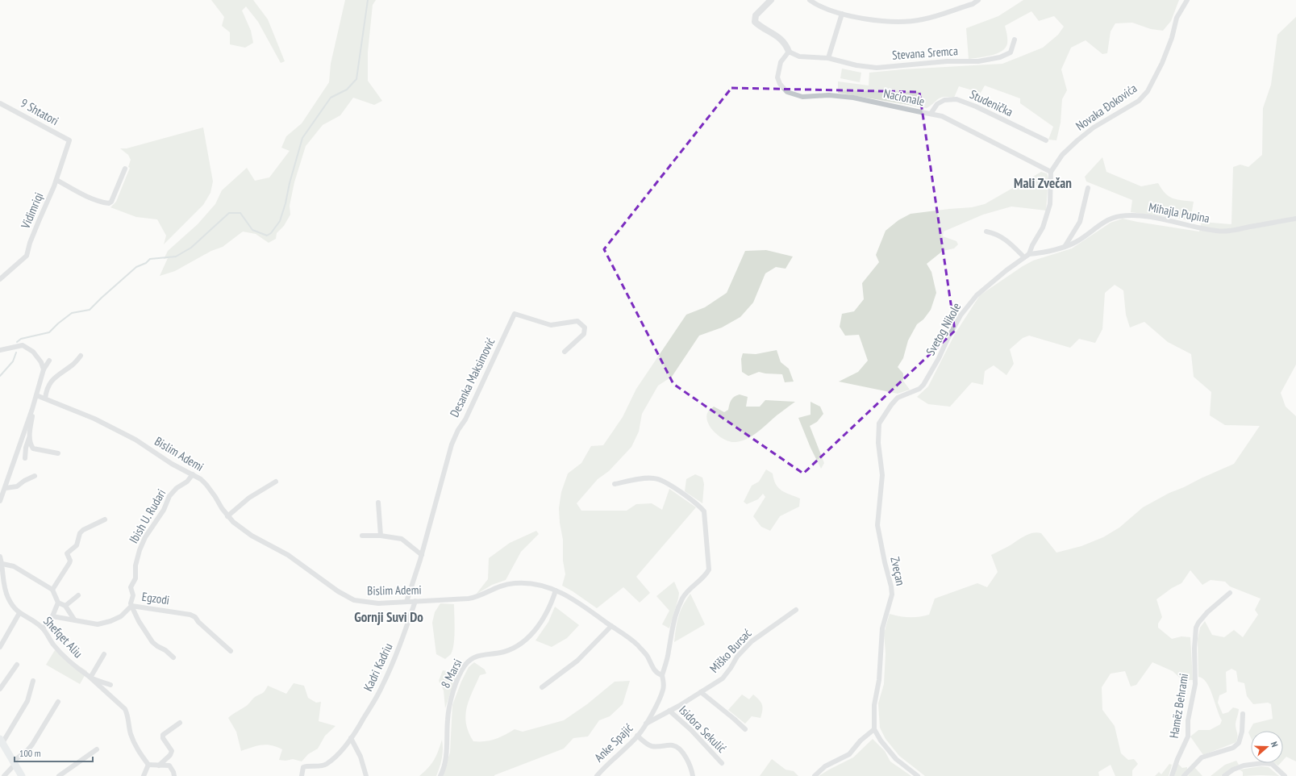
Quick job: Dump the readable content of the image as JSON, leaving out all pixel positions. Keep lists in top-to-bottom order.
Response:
{
  "streets": {
    "street": [
      "Stevana Sremca",
      "Nacionale",
      "Studenička",
      "Novaka Ðokovića",
      "9 Shtatori",
      "Vidimriqi",
      "Mihajla Pupina",
      "Svetog Nikole",
      "Desanka Maksimović",
      "Bislim Ademi",
      "Ibish U. Rudari",
      "Zveçan",
      "Egzodi",
      "Shefqet Aliu",
      "Miško Bursać",
      "Kadri Kadriu",
      "8 Marsi",
      "Hamëz Behrami",
      "Isidora Sekulić",
      "Anke Spajić"
    ]
  },
  "crossings": [
    ["Stevana Sremca", "Nacionale"],
    ["Nacionale", "Studenička"],
    ["Nacionale", "Novaka Ðokovića"],
    ["Nacionale", "Svetog Nikole"],
    ["Novaka Ðokovića", "Svetog Nikole"],
    ["9 Shtatori", "Vidimriqi"],
    ["Mihajla Pupina", "Svetog Nikole"],
    ["Svetog Nikole", "Zveçan"],
    ["Desanka Maksimović", "Bislim Ademi"],
    ["Bislim Ademi", "Ibish U. Rudari"],
    ["Bislim Ademi", "Kadri Kadriu"],
    ["Bislim Ademi", "8 Marsi"],
    ["Ibish U. Rudari", "Egzodi"],
    ["Miško Bursać", "Isidora Sekulić"],
    ["Miško Bursać", "Anke Spajić"]
  ],
  "districts": ["Mali Zvečan", "Gornji Suvi Do"],
  "scale_bar": "100 m",
  "north": "right"
}
